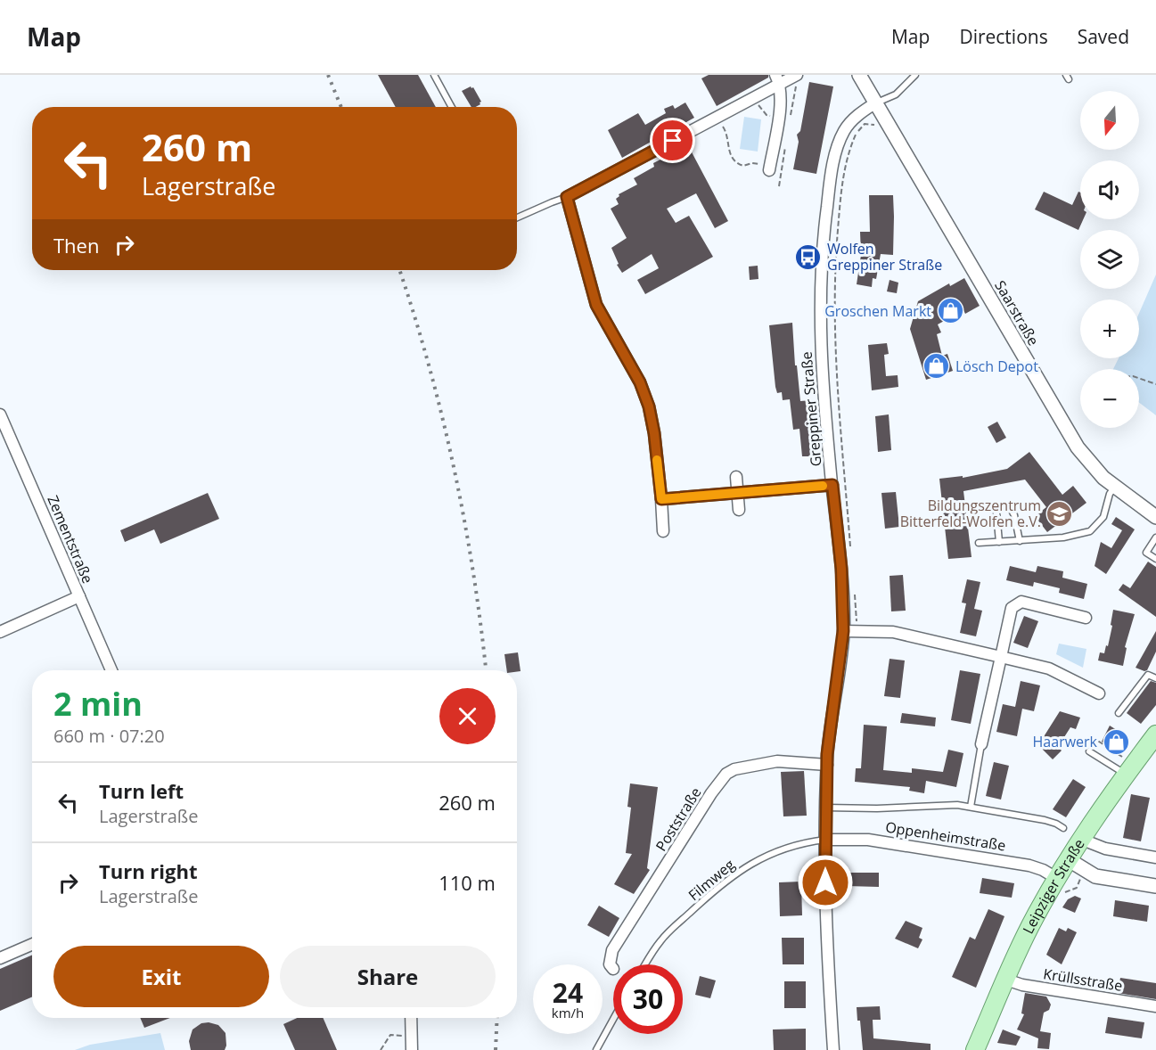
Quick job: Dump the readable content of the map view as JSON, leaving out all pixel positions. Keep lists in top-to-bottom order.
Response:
{
  "streets": {
    "main road": ["Leipziger Straße"],
    "street": [
      "Saarstraße",
      "Greppiner Straße",
      "Zementstraße",
      "Poststraße",
      "Oppenheimstraße",
      "Krüllsstraße"
    ],
    "lane": ["Filmweg"]
  },
  "crossings": [
    ["Saarstraße", "Greppiner Straße"],
    ["Greppiner Straße", "Poststraße"],
    ["Greppiner Straße", "Oppenheimstraße"],
    ["Greppiner Straße", "Filmweg"],
    ["Oppenheimstraße", "Filmweg"],
    ["Oppenheimstraße", "Leipziger Straße"],
    ["Leipziger Straße", "Krüllsstraße"]
  ],
  "places": {
    "bus stop": ["Wolfen Greppiner Straße"],
    "shop": ["Groschen Markt", "Lösch Depot", "Haarwerk"],
    "school or university": ["Bildungszentrum Bitterfeld-Wolfen e.V."]
  },
  "north": "bottom",
  "page": {
    "header": "Map",
    "nav": ["Map", "Directions", "Saved"],
    "map_buttons": ["+", "−"],
    "turn": ["260 m", "Lagerstraße"],
    "then": "Then",
    "heading": ["2 min", "660 m · 07:20"],
    "list": [
      {
        "name": "Turn left",
        "note": "Lagerstraße",
        "value": "260 m"
      },
      {
        "name": "Turn right",
        "note": "Lagerstraße",
        "value": "110 m"
      }
    ],
    "buttons": ["Exit", "Share"],
    "speed": "24 km/h",
    "limit": "30"
  }
}
